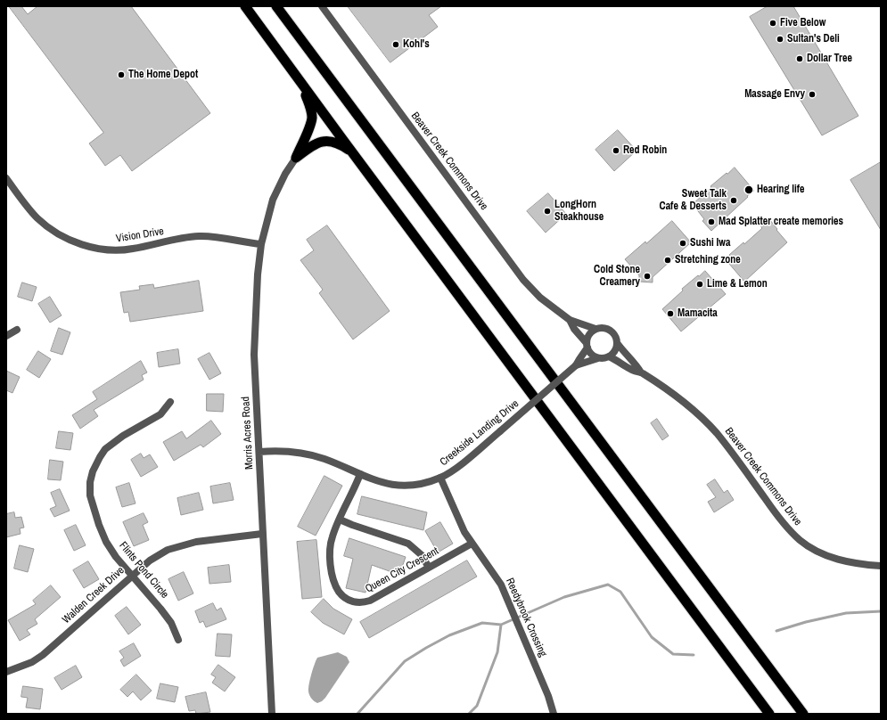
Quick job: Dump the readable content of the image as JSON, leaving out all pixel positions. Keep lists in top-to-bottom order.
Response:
{
  "streets": {
    "street": [
      "Beaver Creek Commons Drive",
      "Vision Drive",
      "Morris Acres Road",
      "Creekside Landing Drive",
      "Flints Pond Circle",
      "Queen City Crescent",
      "Walden Creek Drive",
      "Reedybrook Crossing"
    ]
  },
  "crossings": [
    ["Beaver Creek Commons Drive", "Creekside Landing Drive"],
    ["Vision Drive", "Morris Acres Road"],
    ["Morris Acres Road", "Creekside Landing Drive"],
    ["Morris Acres Road", "Walden Creek Drive"],
    ["Creekside Landing Drive", "Queen City Crescent"],
    ["Creekside Landing Drive", "Reedybrook Crossing"],
    ["Flints Pond Circle", "Walden Creek Drive"],
    ["Queen City Crescent", "Reedybrook Crossing"]
  ],
  "places": [
    "Five Below",
    "Sultan's Deli",
    "Kohl's",
    "Dollar Tree",
    "The Home Depot",
    "Massage Envy",
    "Red Robin",
    "Hearing life",
    "Sweet Talk Cafe & Desserts",
    "LongHorn Steakhouse",
    "Mad Splatter create memories",
    "Sushi Iwa",
    "Stretching zone",
    "Cold Stone Creamery",
    "Lime & Lemon",
    "Mamacita"
  ]
}
